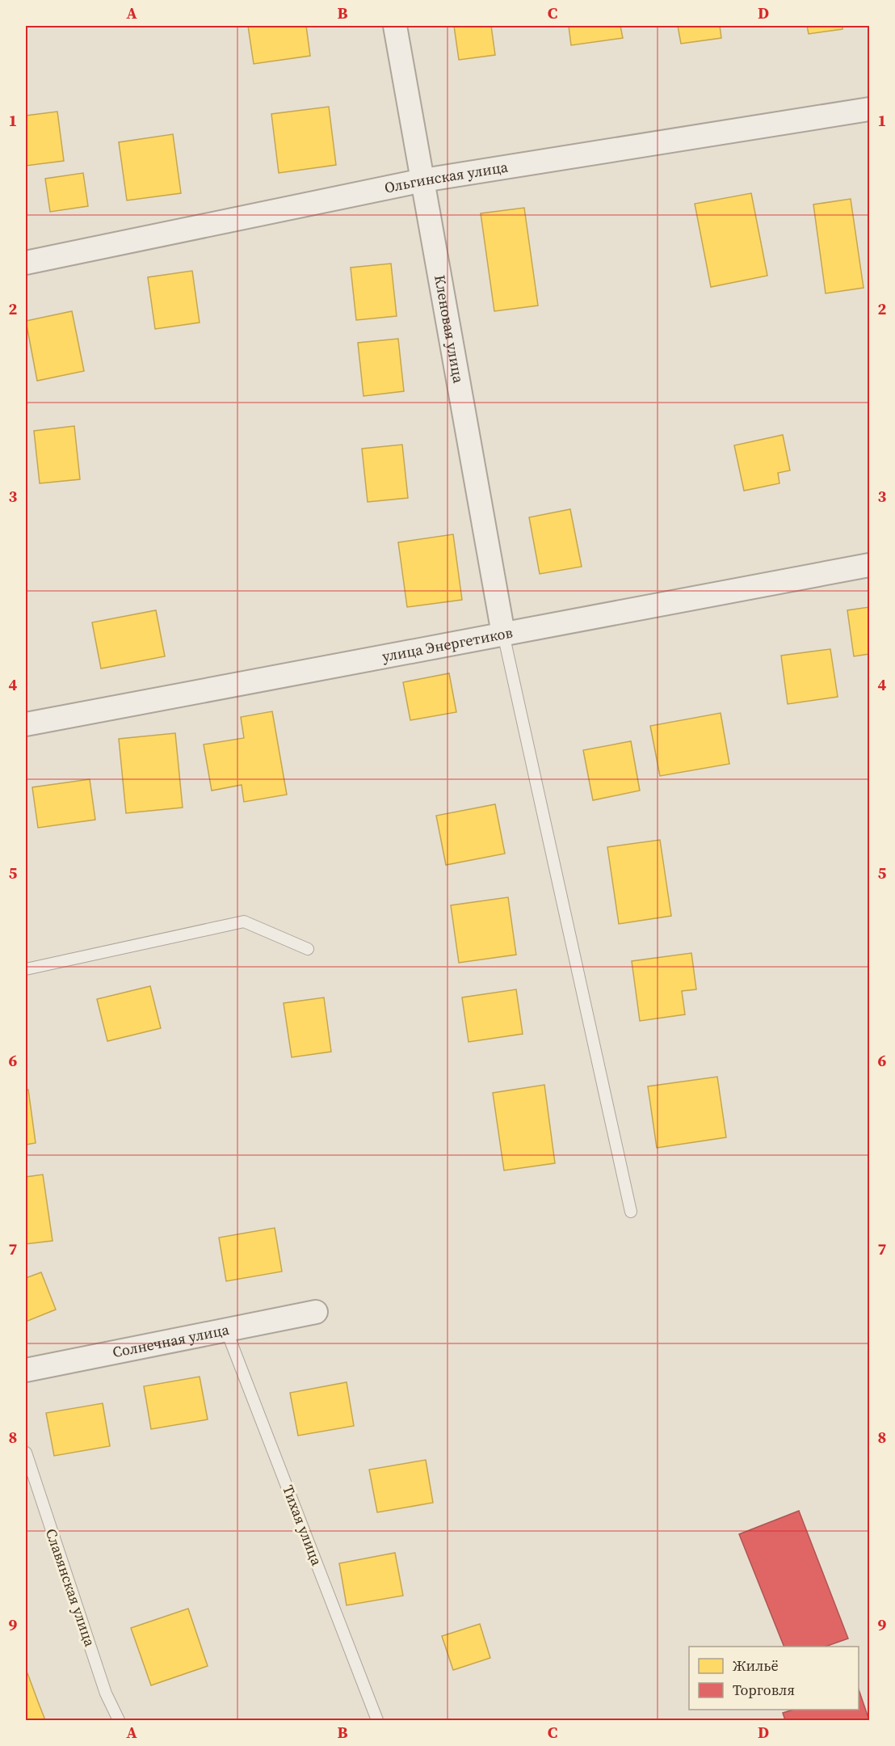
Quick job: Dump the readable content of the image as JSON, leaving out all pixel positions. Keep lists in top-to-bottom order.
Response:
{
  "streets": {
    "street": [
      "Ольгинская улица",
      "Кленовая улица",
      "улица Энергетиков",
      "Солнечная улица"
    ],
    "lane": ["Тихая улица", "Славянская улица"]
  },
  "crossings": [
    ["Ольгинская улица", "Кленовая улица"],
    ["Кленовая улица", "улица Энергетиков"],
    ["Солнечная улица", "Тихая улица"]
  ],
  "legend": ["Жильё", "Торговля"],
  "grid": {
    "columns": [
      "A",
      "B",
      "C",
      "D"
    ],
    "rows": [
      "1",
      "2",
      "3",
      "4",
      "5",
      "6",
      "7",
      "8",
      "9"
    ]
  }
}
